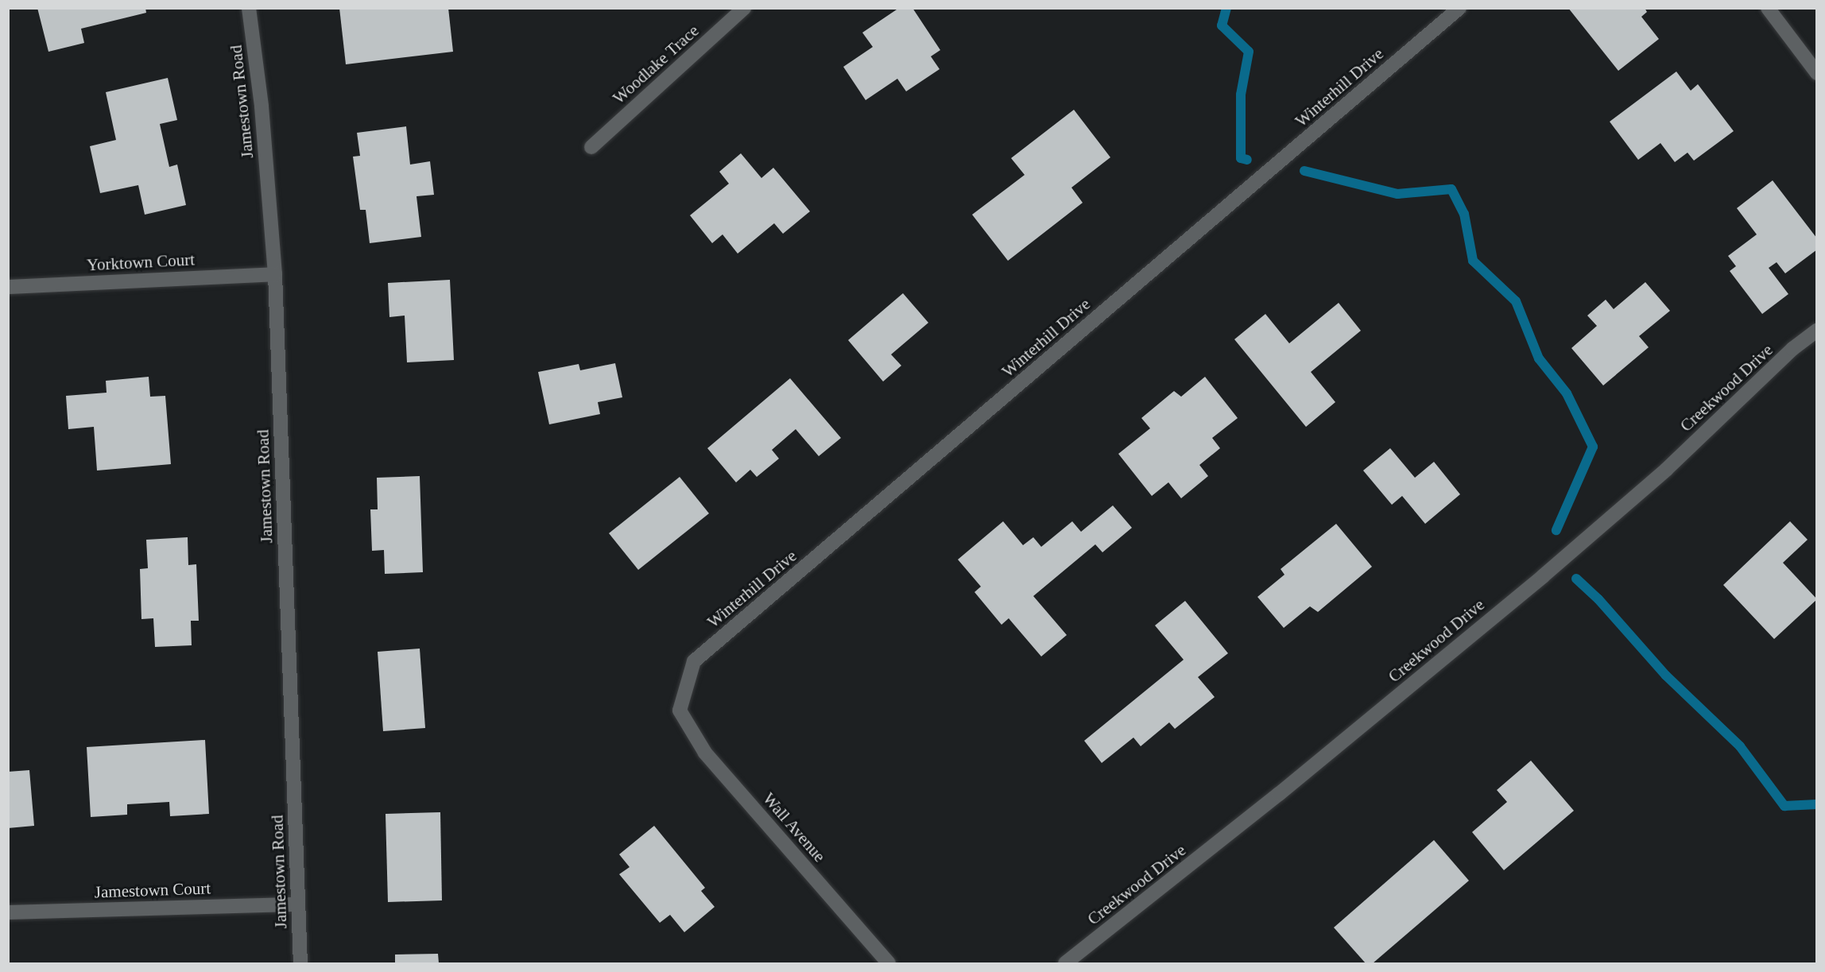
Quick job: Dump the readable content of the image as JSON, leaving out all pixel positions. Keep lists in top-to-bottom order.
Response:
{
  "streets": {
    "street": [
      "Woodlake Trace",
      "Winterhill Drive",
      "Jamestown Road",
      "Yorktown Court",
      "Creekwood Drive",
      "Wall Avenue",
      "Jamestown Court"
    ]
  },
  "crossings": [
    ["Winterhill Drive", "Wall Avenue"],
    ["Jamestown Road", "Yorktown Court"],
    ["Jamestown Road", "Jamestown Court"]
  ]
}
